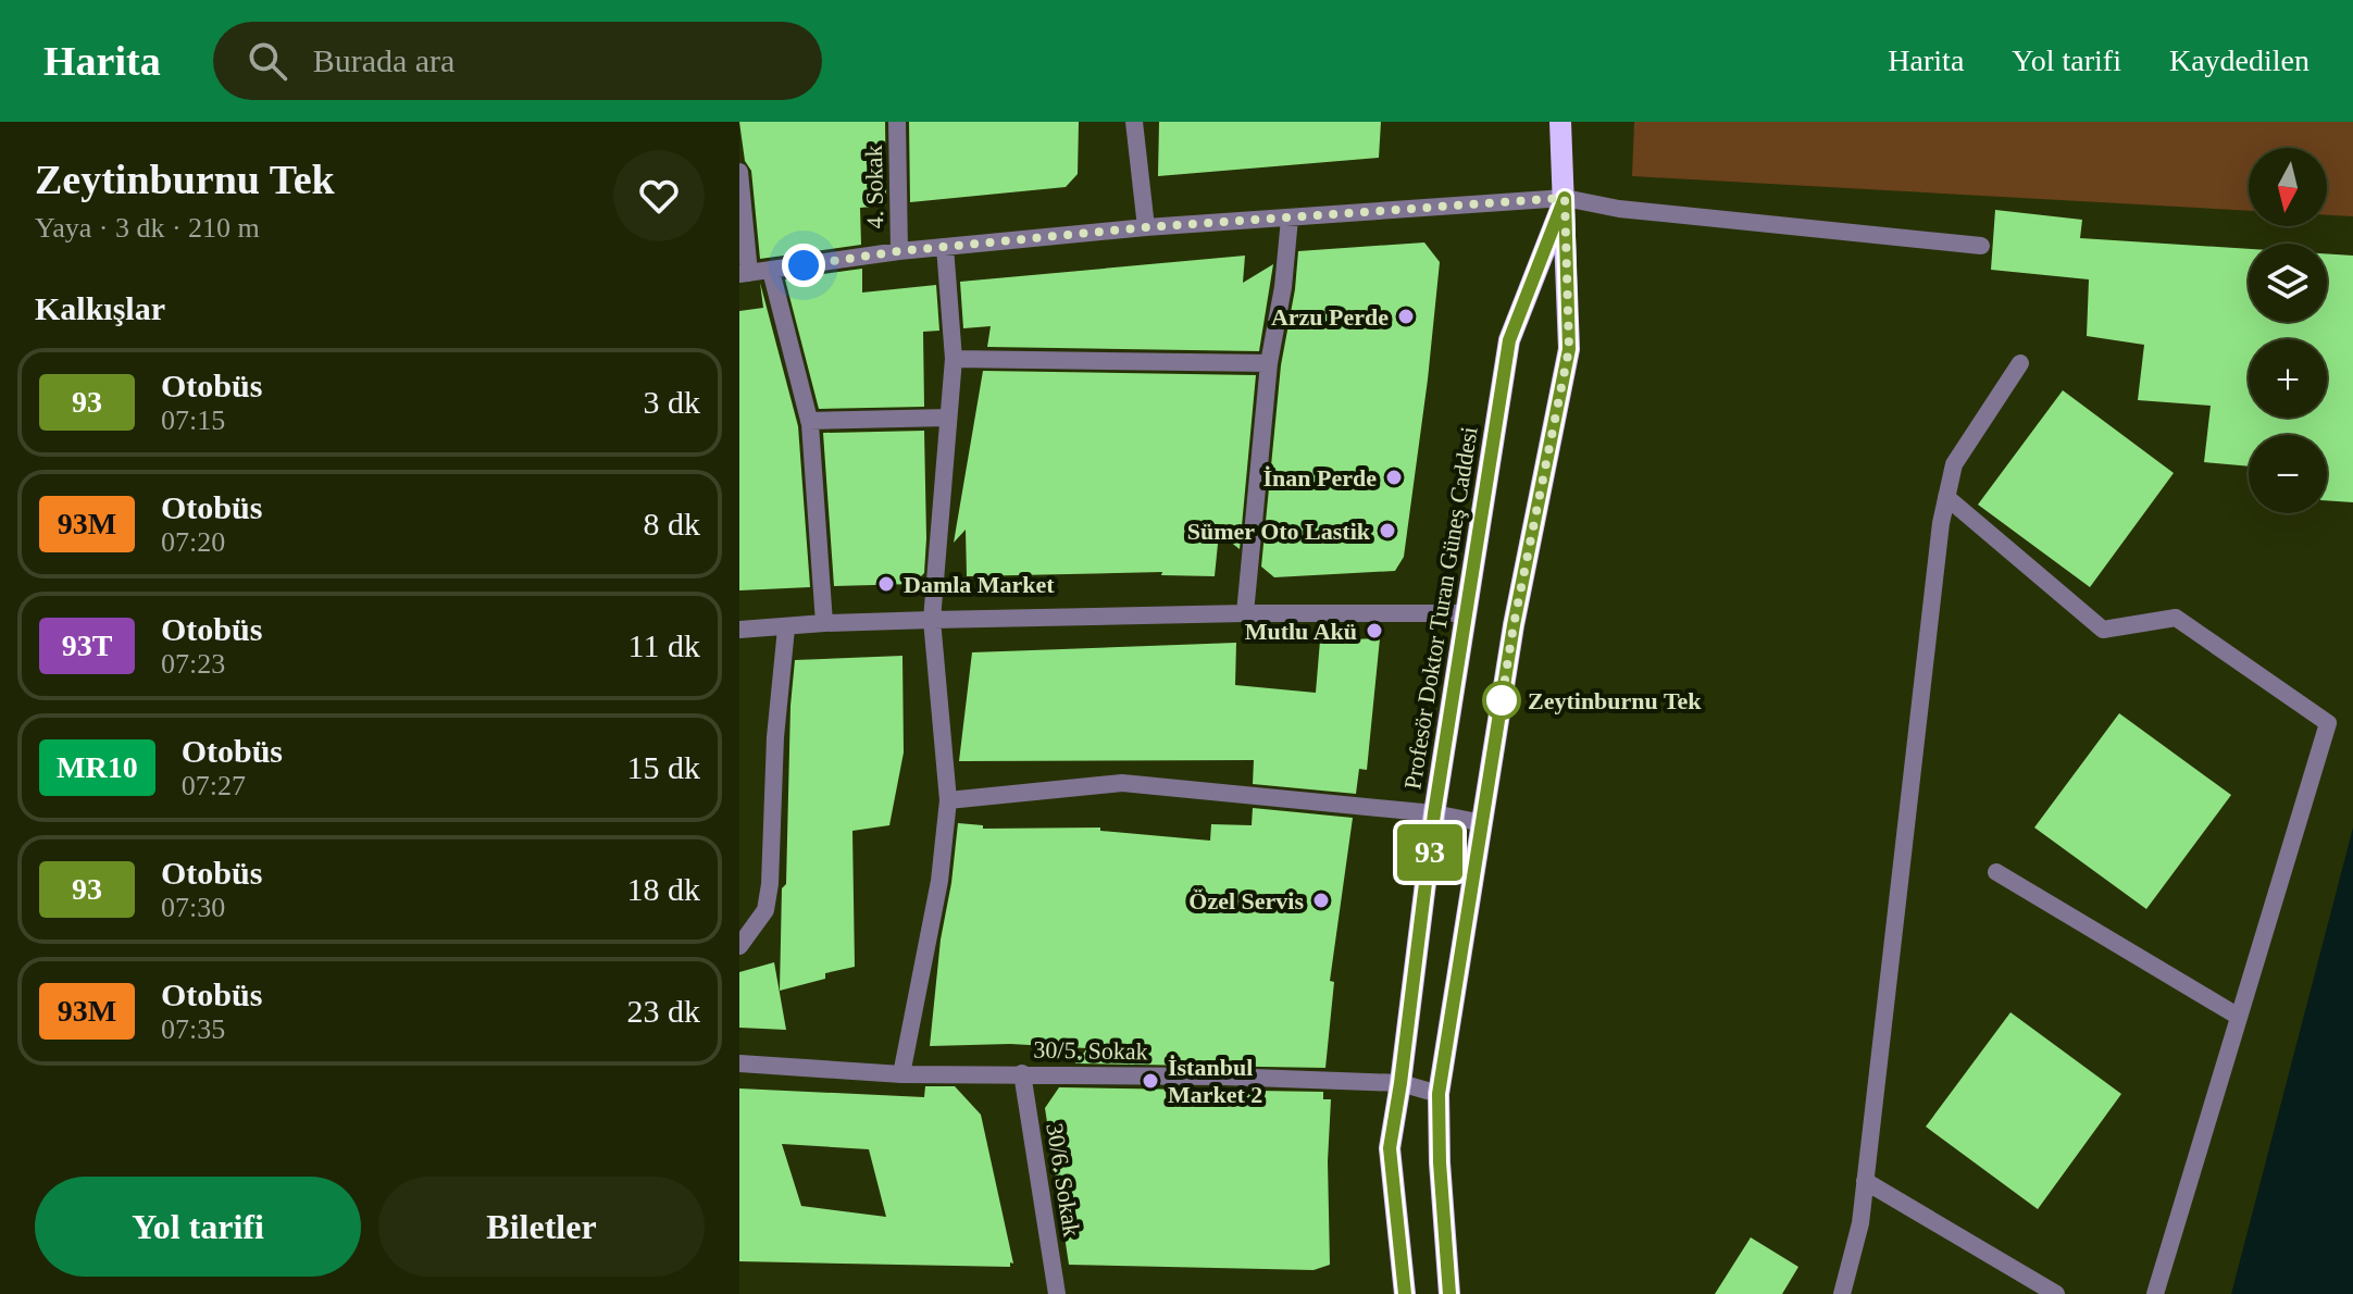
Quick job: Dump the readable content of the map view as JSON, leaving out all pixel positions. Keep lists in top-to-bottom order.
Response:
{
  "streets": {
    "main road": ["Profesör Doktor Turan Güneş Caddesi"],
    "street": ["4. Sokak", "30/5. Sokak", "30/6. Sokak"]
  },
  "crossings": [
    ["Profesör Doktor Turan Güneş Caddesi", "30/5. Sokak"],
    ["30/5. Sokak", "30/6. Sokak"]
  ],
  "places": [
    "Arzu Perde",
    "İnan Perde",
    "Sümer Oto Lastik",
    "Damla Market",
    "Mutlu Akü",
    "Zeytinburnu Tek",
    "Özel Servis",
    "İstanbul Market 2"
  ],
  "lines": ["bus line 93"],
  "north": "bottom",
  "page": {
    "header": "Harita",
    "search": "Burada ara",
    "nav": ["Harita", "Yol tarifi", "Kaydedilen"],
    "heading": [
      ["Zeytinburnu Tek", "Yaya · 3 dk · 210 m"],
      "Kalkışlar"
    ],
    "on_map": "93",
    "map_buttons": ["+", "−"],
    "list": [
      {
        "mark": "93",
        "name": "Otobüs",
        "note": "07:15",
        "value": "3 dk"
      },
      {
        "mark": "93M",
        "name": "Otobüs",
        "note": "07:20",
        "value": "8 dk"
      },
      {
        "mark": "93T",
        "name": "Otobüs",
        "note": "07:23",
        "value": "11 dk"
      },
      {
        "mark": "MR10",
        "name": "Otobüs",
        "note": "07:27",
        "value": "15 dk"
      },
      {
        "mark": "93",
        "name": "Otobüs",
        "note": "07:30",
        "value": "18 dk"
      },
      {
        "mark": "93M",
        "name": "Otobüs",
        "note": "07:35",
        "value": "23 dk"
      }
    ],
    "buttons": ["Yol tarifi", "Biletler"]
  }
}
